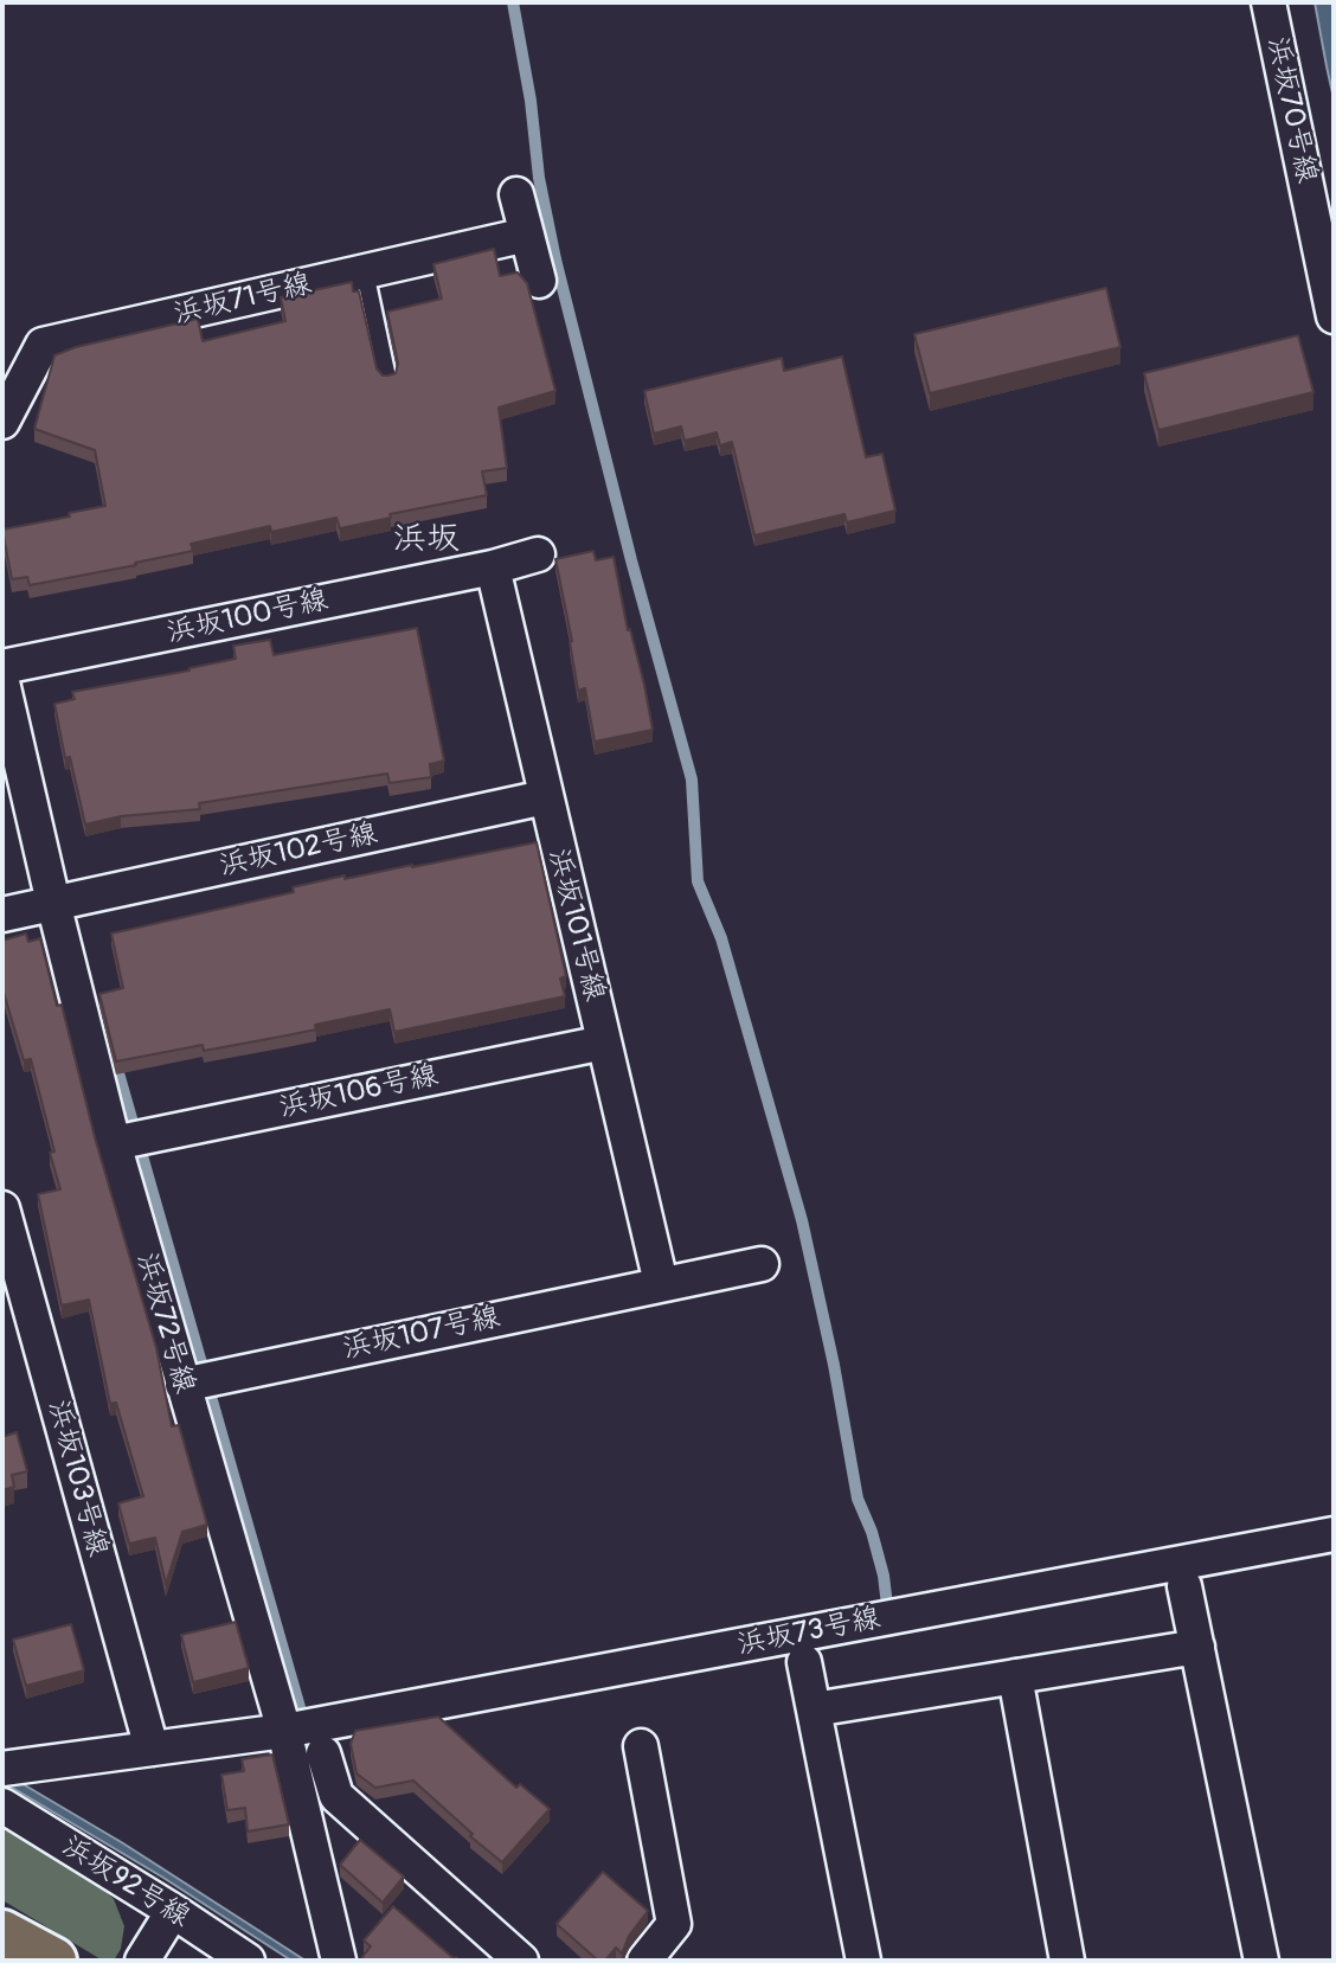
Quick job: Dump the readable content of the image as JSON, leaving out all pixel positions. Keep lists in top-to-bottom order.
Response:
{
  "streets": {
    "street": [
      "浜坂70号線",
      "浜坂71号線",
      "浜坂100号線",
      "浜坂102号線",
      "浜坂101号線",
      "浜坂106号線",
      "浜坂72号線",
      "浜坂107号線",
      "浜坂103号線",
      "浜坂73号線",
      "浜坂92号線"
    ]
  },
  "crossings": [
    ["浜坂100号線", "浜坂101号線"],
    ["浜坂102号線", "浜坂101号線"],
    ["浜坂102号線", "浜坂72号線"],
    ["浜坂101号線", "浜坂106号線"],
    ["浜坂101号線", "浜坂107号線"],
    ["浜坂106号線", "浜坂72号線"],
    ["浜坂72号線", "浜坂107号線"],
    ["浜坂72号線", "浜坂73号線"],
    ["浜坂103号線", "浜坂73号線"]
  ],
  "districts": ["浜坂"]
}
